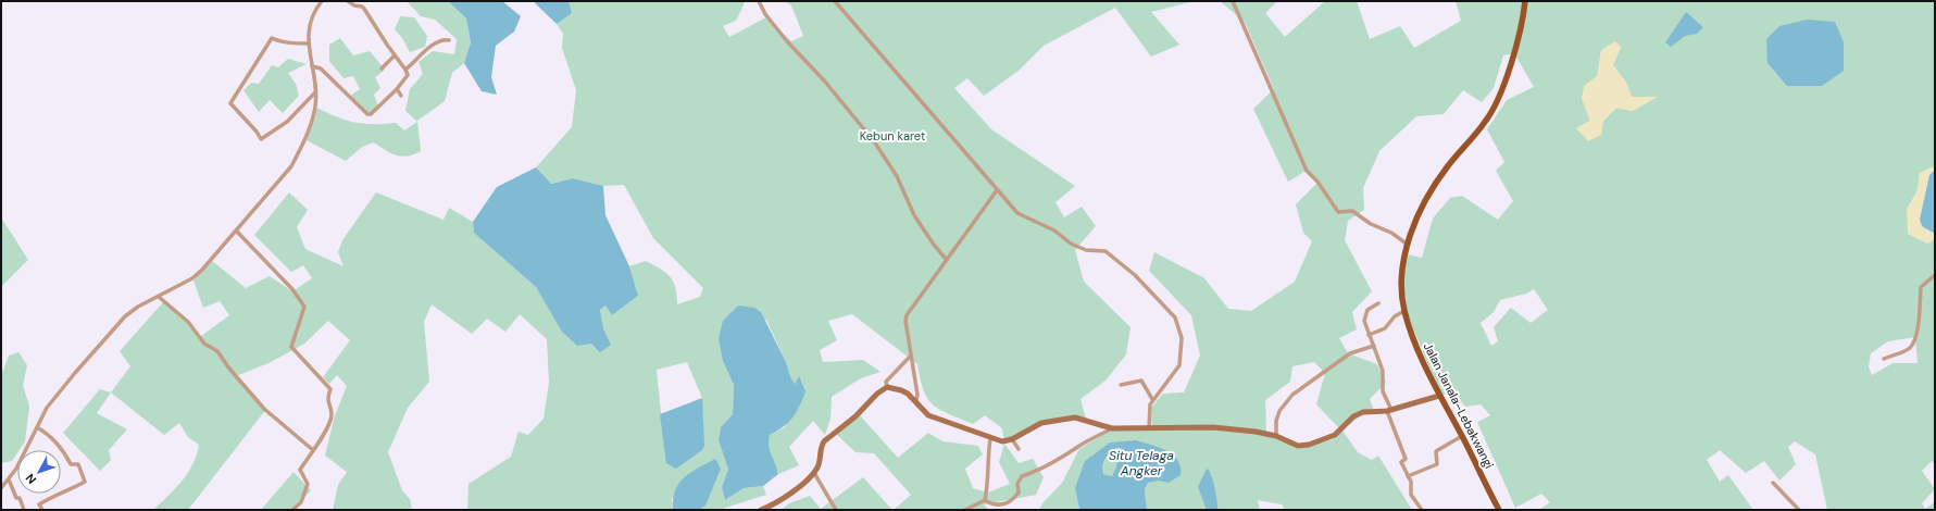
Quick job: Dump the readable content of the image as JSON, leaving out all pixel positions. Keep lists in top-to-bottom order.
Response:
{
  "streets": {
    "main road": ["Jalan Janala–Lebakwangi"]
  },
  "water": ["Situ Telaga Angker"],
  "parks": ["Kebun karet"],
  "north": "bottom left"
}
